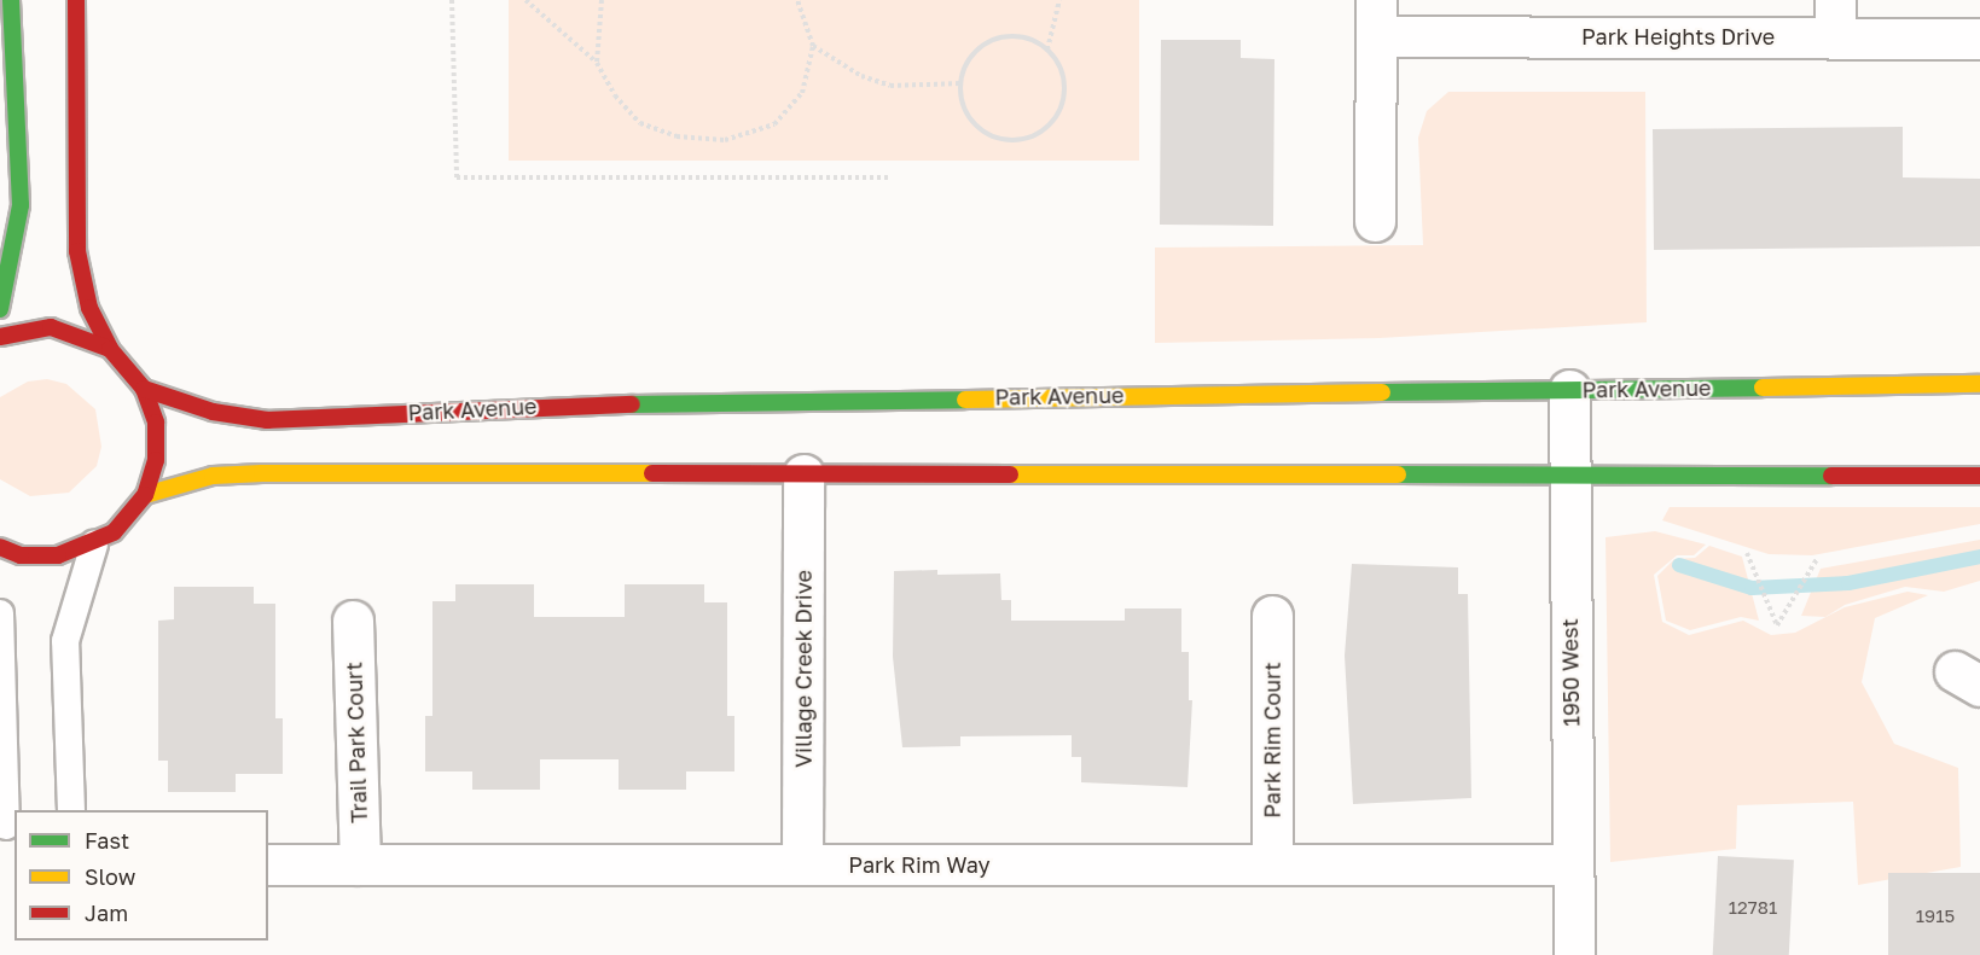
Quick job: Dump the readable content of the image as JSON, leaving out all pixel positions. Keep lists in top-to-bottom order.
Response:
{
  "streets": {
    "street": [
      "Park Heights Drive",
      "Park Avenue",
      "Village Creek Drive",
      "1950 West",
      "Park Rim Court",
      "Trail Park Court",
      "Park Rim Way"
    ]
  },
  "crossings": [
    ["Park Avenue", "1950 West"],
    ["Village Creek Drive", "Park Rim Way"],
    ["1950 West", "Park Rim Way"],
    ["Park Rim Court", "Park Rim Way"],
    ["Trail Park Court", "Park Rim Way"]
  ],
  "house_numbers": ["12781", "1915"],
  "legend": ["Fast", "Slow", "Jam"]
}
